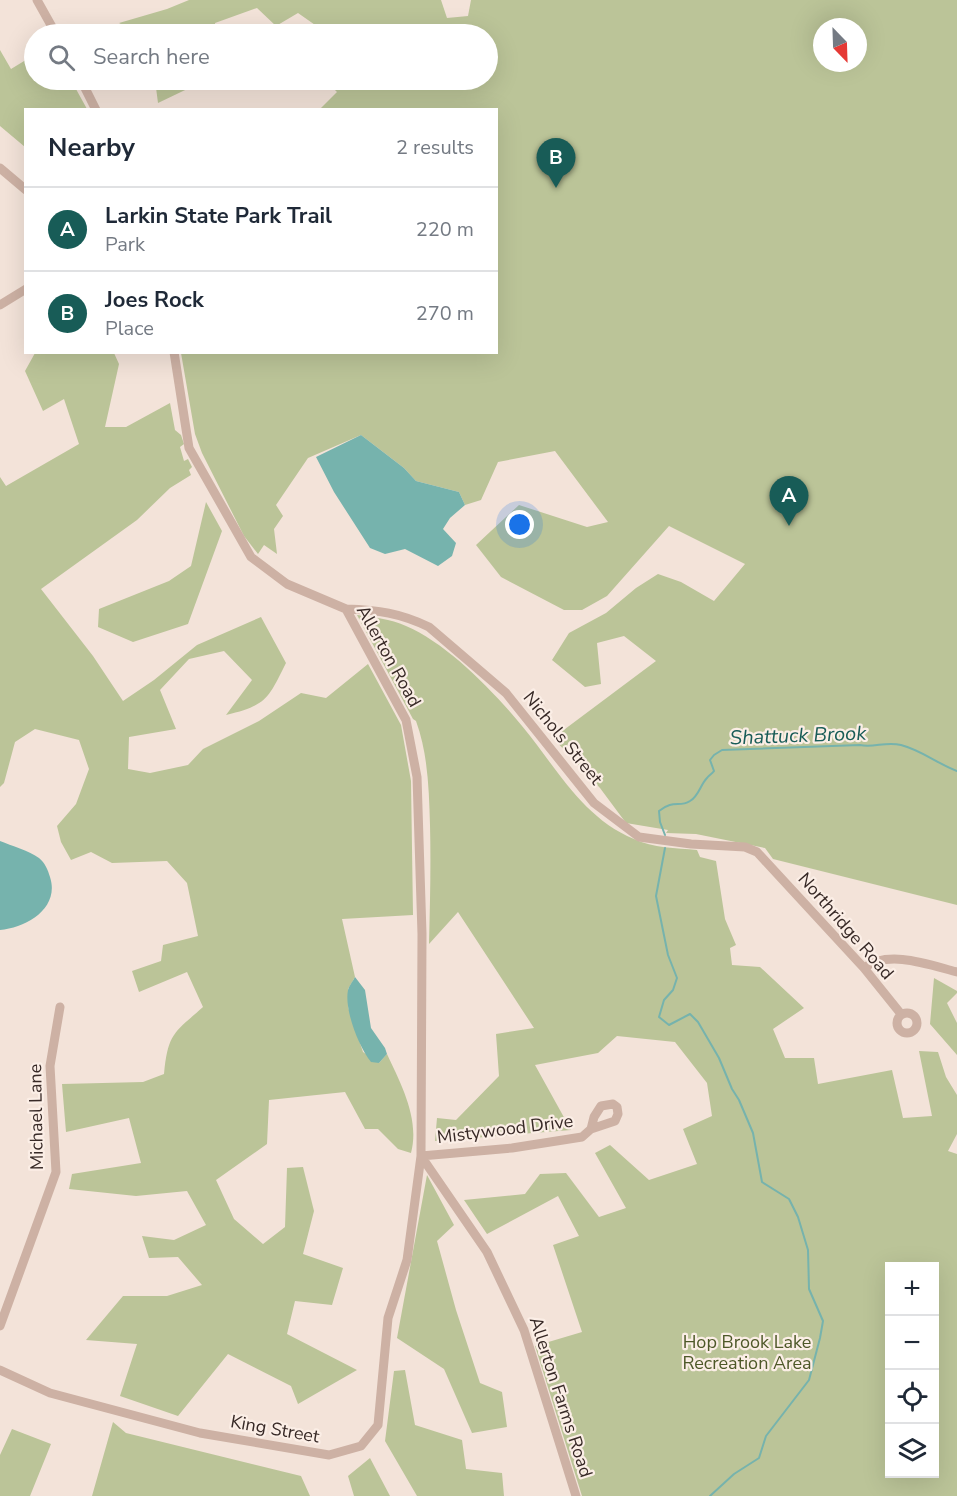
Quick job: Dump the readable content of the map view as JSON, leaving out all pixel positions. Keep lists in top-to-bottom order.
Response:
{
  "streets": {
    "street": [
      "Allerton Road",
      "Nichols Street",
      "Northridge Road",
      "Michael Lane",
      "Mistywood Drive",
      "Allerton Farms Road",
      "King Street"
    ]
  },
  "crossings": [
    ["Allerton Road", "Nichols Street"],
    ["Allerton Road", "Mistywood Drive"],
    ["Allerton Road", "Allerton Farms Road"],
    ["Allerton Road", "King Street"],
    ["Nichols Street", "Northridge Road"],
    ["Mistywood Drive", "Allerton Farms Road"],
    ["Mistywood Drive", "King Street"],
    ["Allerton Farms Road", "King Street"]
  ],
  "water": ["Shattuck Brook"],
  "parks": ["Hop Brook Lake Recreation Area"],
  "north": "bottom right",
  "page": {
    "search": "Search here",
    "heading": ["Nearby", "2 results"],
    "pins": ["B", "A"],
    "list": [
      {
        "mark": "A",
        "name": "Larkin State Park Trail",
        "note": "Park",
        "value": "220 m"
      },
      {
        "mark": "B",
        "name": "Joes Rock",
        "note": "Place",
        "value": "270 m"
      }
    ],
    "map_buttons": ["+", "−"]
  }
}
